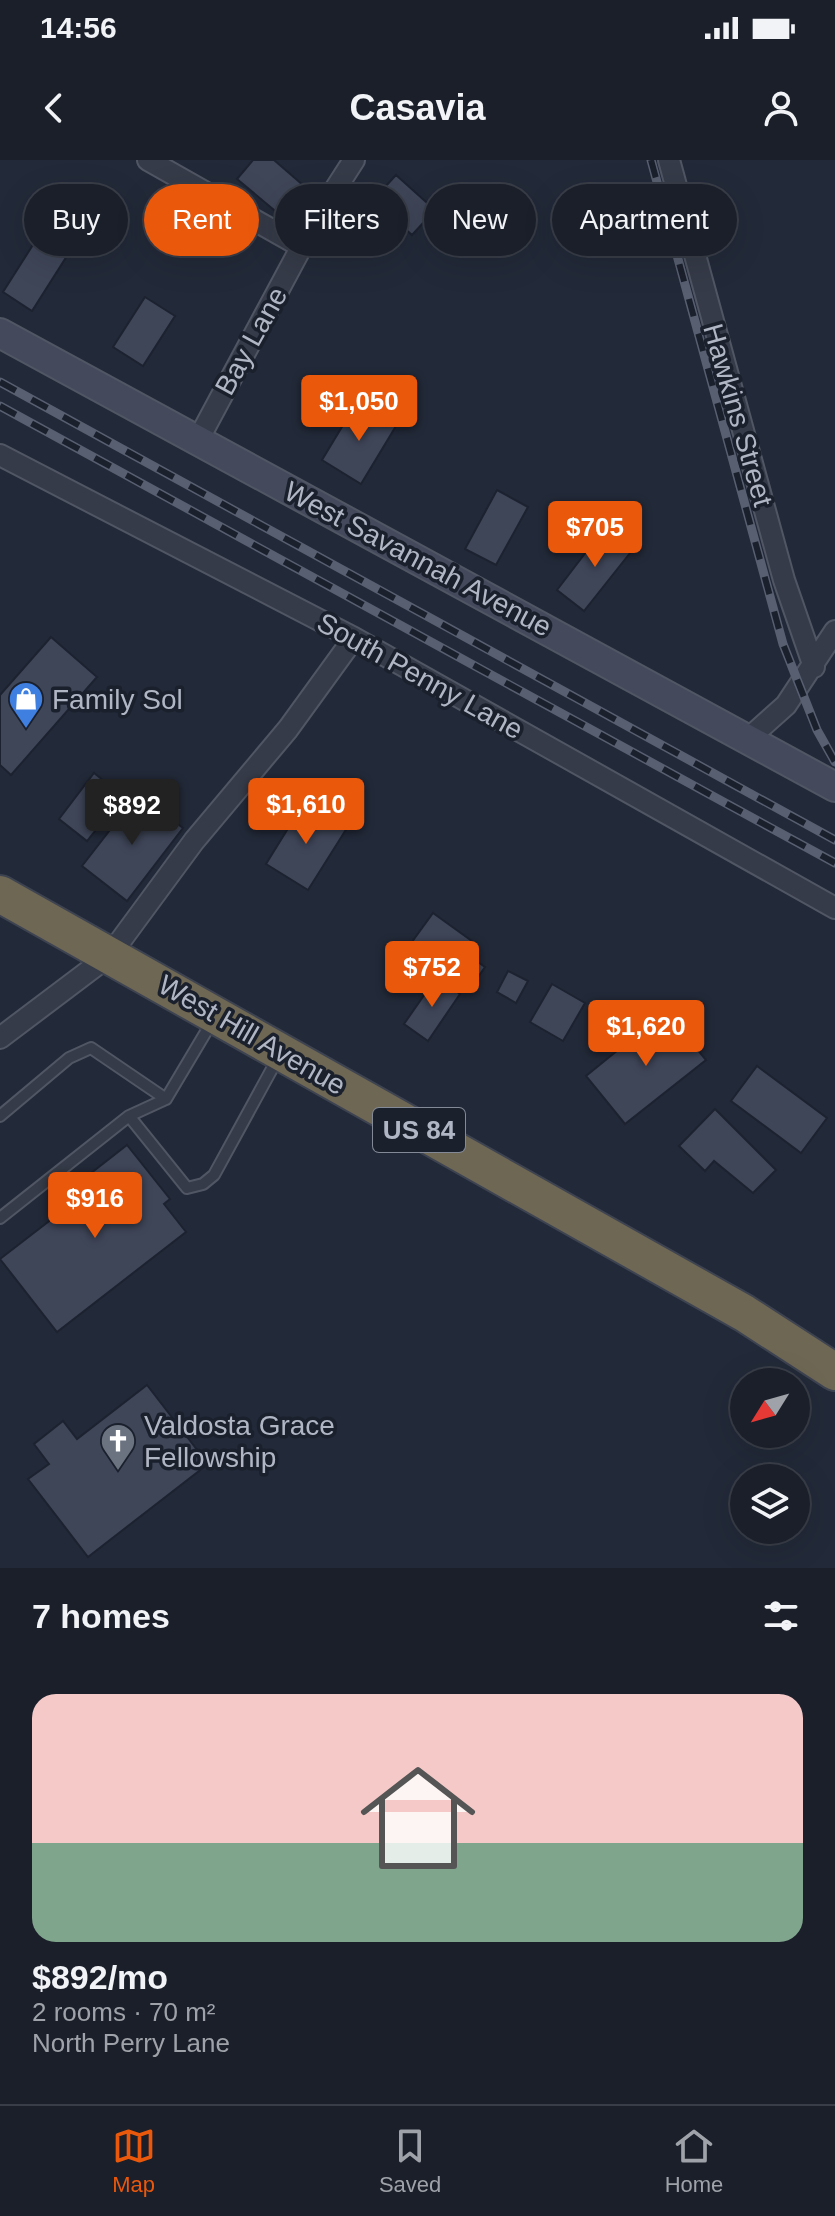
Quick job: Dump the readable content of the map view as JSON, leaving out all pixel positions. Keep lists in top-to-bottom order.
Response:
{
  "streets": {
    "highway": ["West Hill Avenue", "US 84"],
    "street": [
      "Bay Lane",
      "Hawkins Street",
      "West Savannah Avenue",
      "South Penny Lane"
    ]
  },
  "crossings": [
    ["Bay Lane", "West Savannah Avenue"]
  ],
  "places": {
    "shop": ["Family Sol"],
    "church": ["Valdosta Grace Fellowship"]
  },
  "north": "bottom left",
  "page": {
    "status": "14:56",
    "header": "Casavia",
    "chip": [
      "Buy",
      "Rent",
      "Filters",
      "New",
      "Apartment"
    ],
    "price": [
      "$1,050",
      "$705",
      "$1,610",
      "$892",
      "$752",
      "$1,620",
      "$916"
    ],
    "heading": "7 homes",
    "list": [
      {
        "name": "$892/mo",
        "note": "2 rooms · 70 m² · North Perry Lane"
      }
    ],
    "tabs": ["Map", "Saved", "Home"]
  }
}
